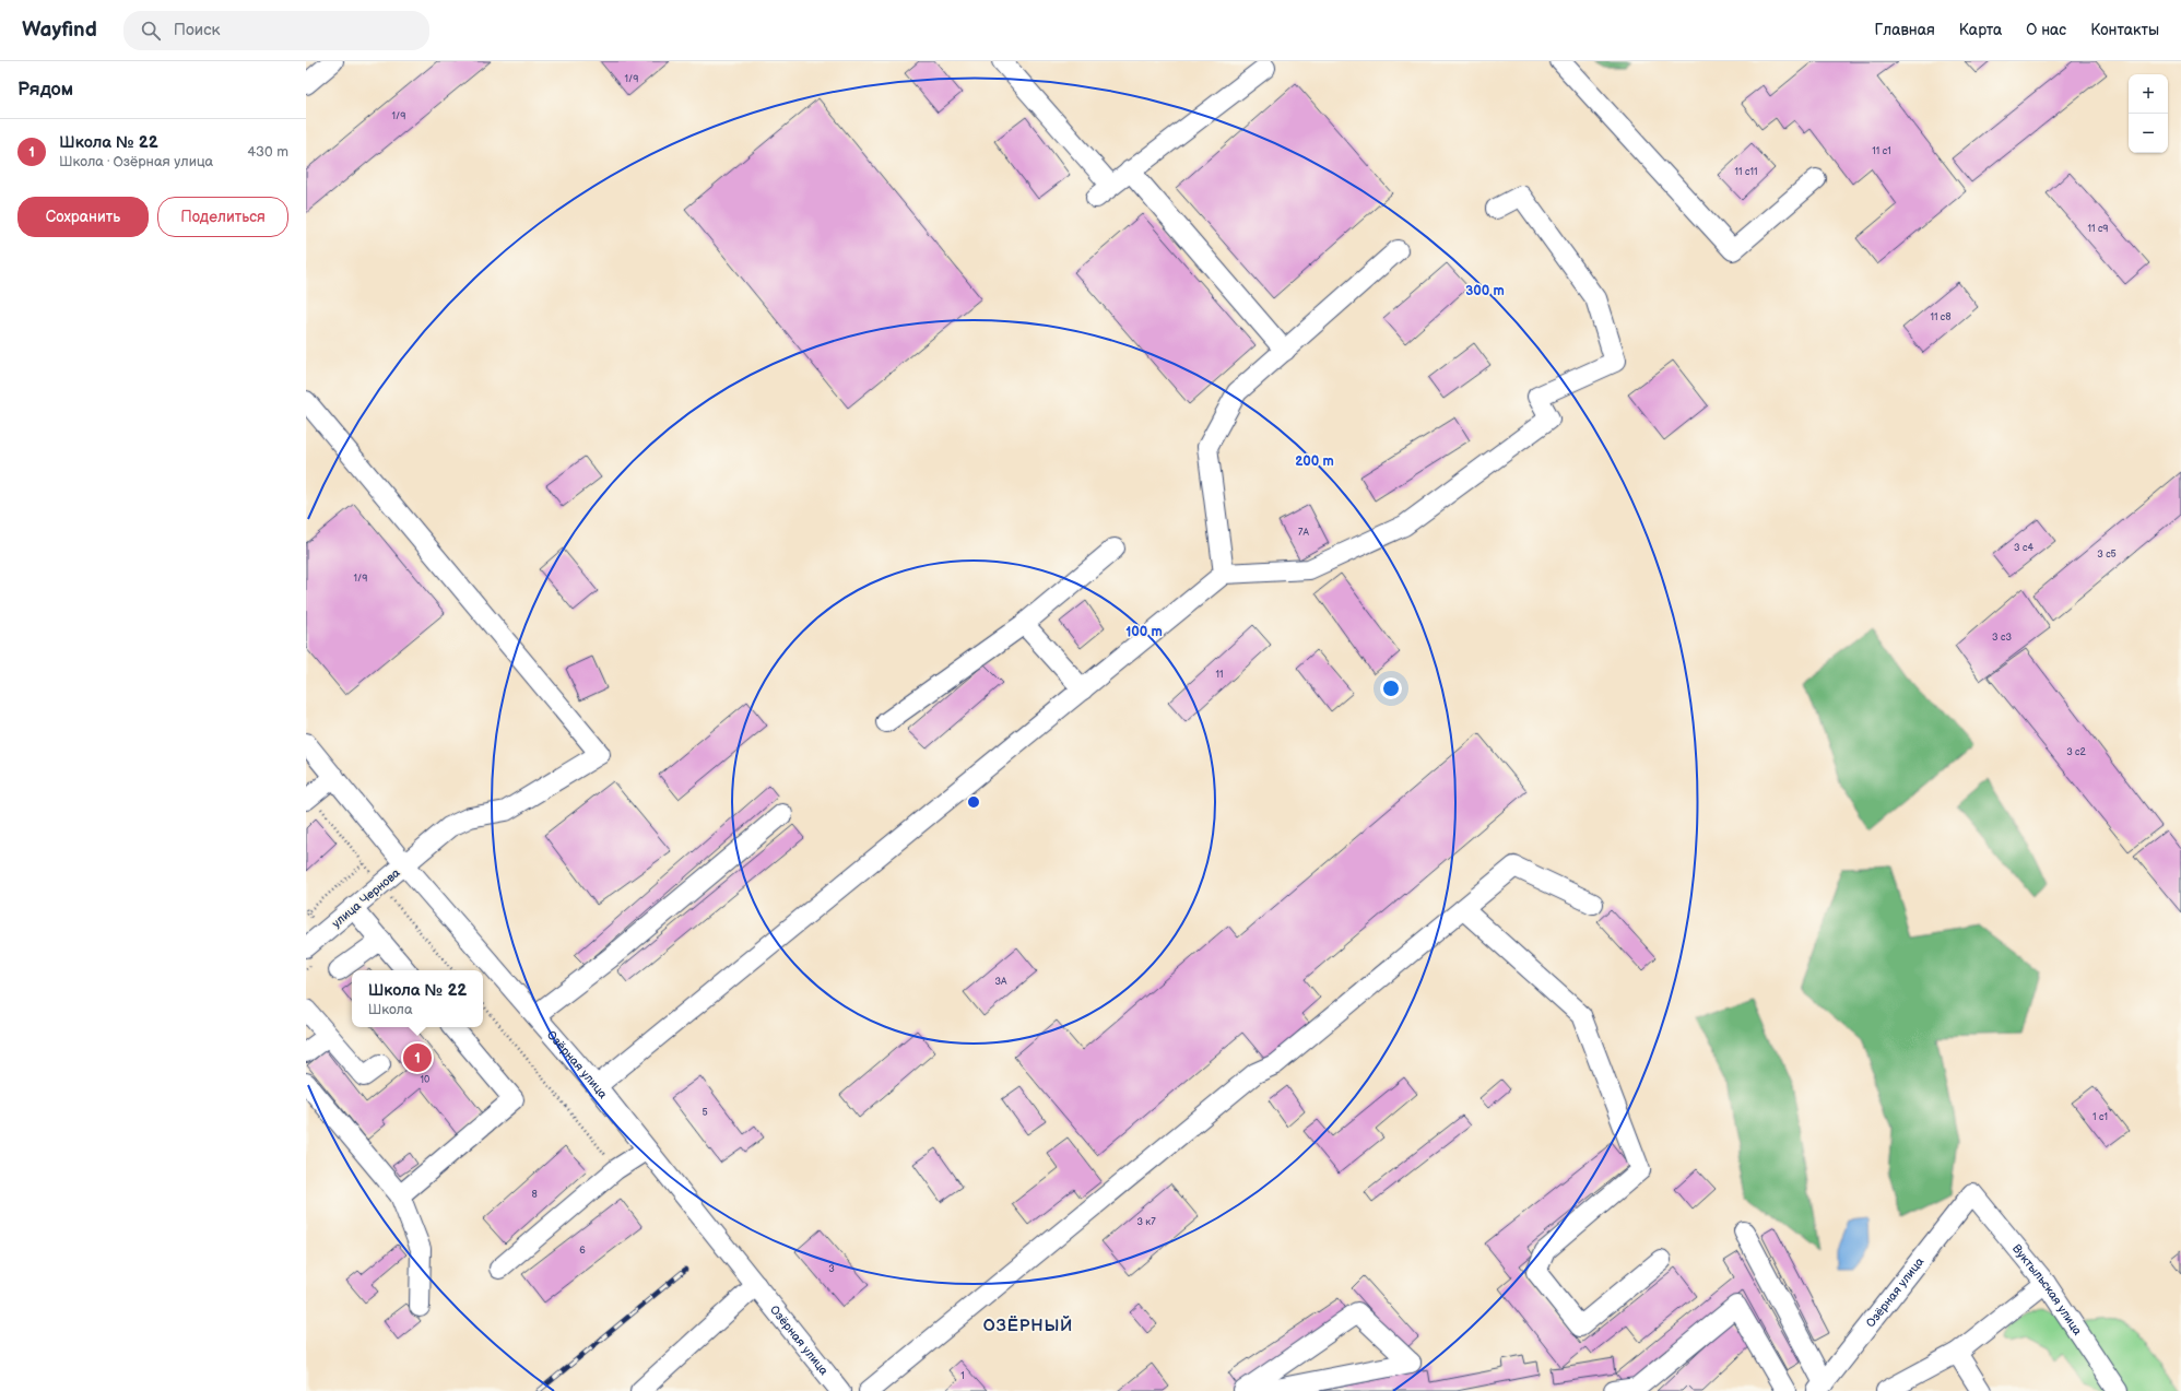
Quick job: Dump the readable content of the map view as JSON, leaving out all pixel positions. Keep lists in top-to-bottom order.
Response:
{
  "streets": {
    "street": ["улица Чернова", "Озёрная улица", "Вуктыльская улица"]
  },
  "crossings": [
    ["улица Чернова", "Озёрная улица"],
    ["Озёрная улица", "Вуктыльская улица"]
  ],
  "districts": ["ОЗЁРНЫЙ"],
  "house_numbers": [
    "1/9",
    "1/9",
    "11 с1",
    "11 с11",
    "11 с9",
    "11 с8",
    "7А",
    "3 с4",
    "3 с5",
    "1/9",
    "3 с3",
    "11",
    "3 с2",
    "3А",
    "10",
    "5",
    "1 с1",
    "8",
    "3 к7",
    "6",
    "3",
    "1"
  ],
  "page": {
    "header": "Wayfind",
    "search": "Поиск",
    "nav": [
      "Главная",
      "Карта",
      "О нас",
      "Контакты"
    ],
    "heading": "Рядом",
    "map_buttons": ["+", "−"],
    "list": [
      {
        "mark": "1",
        "name": "Школа № 22",
        "note": "Школа · Озёрная улица",
        "value": "430 m"
      }
    ],
    "buttons": ["Сохранить", "Поделиться"],
    "popup": ["Школа № 22", "Школа"],
    "pins": "1"
  },
  "rings": ["300 m", "200 m", "100 m"]
}
